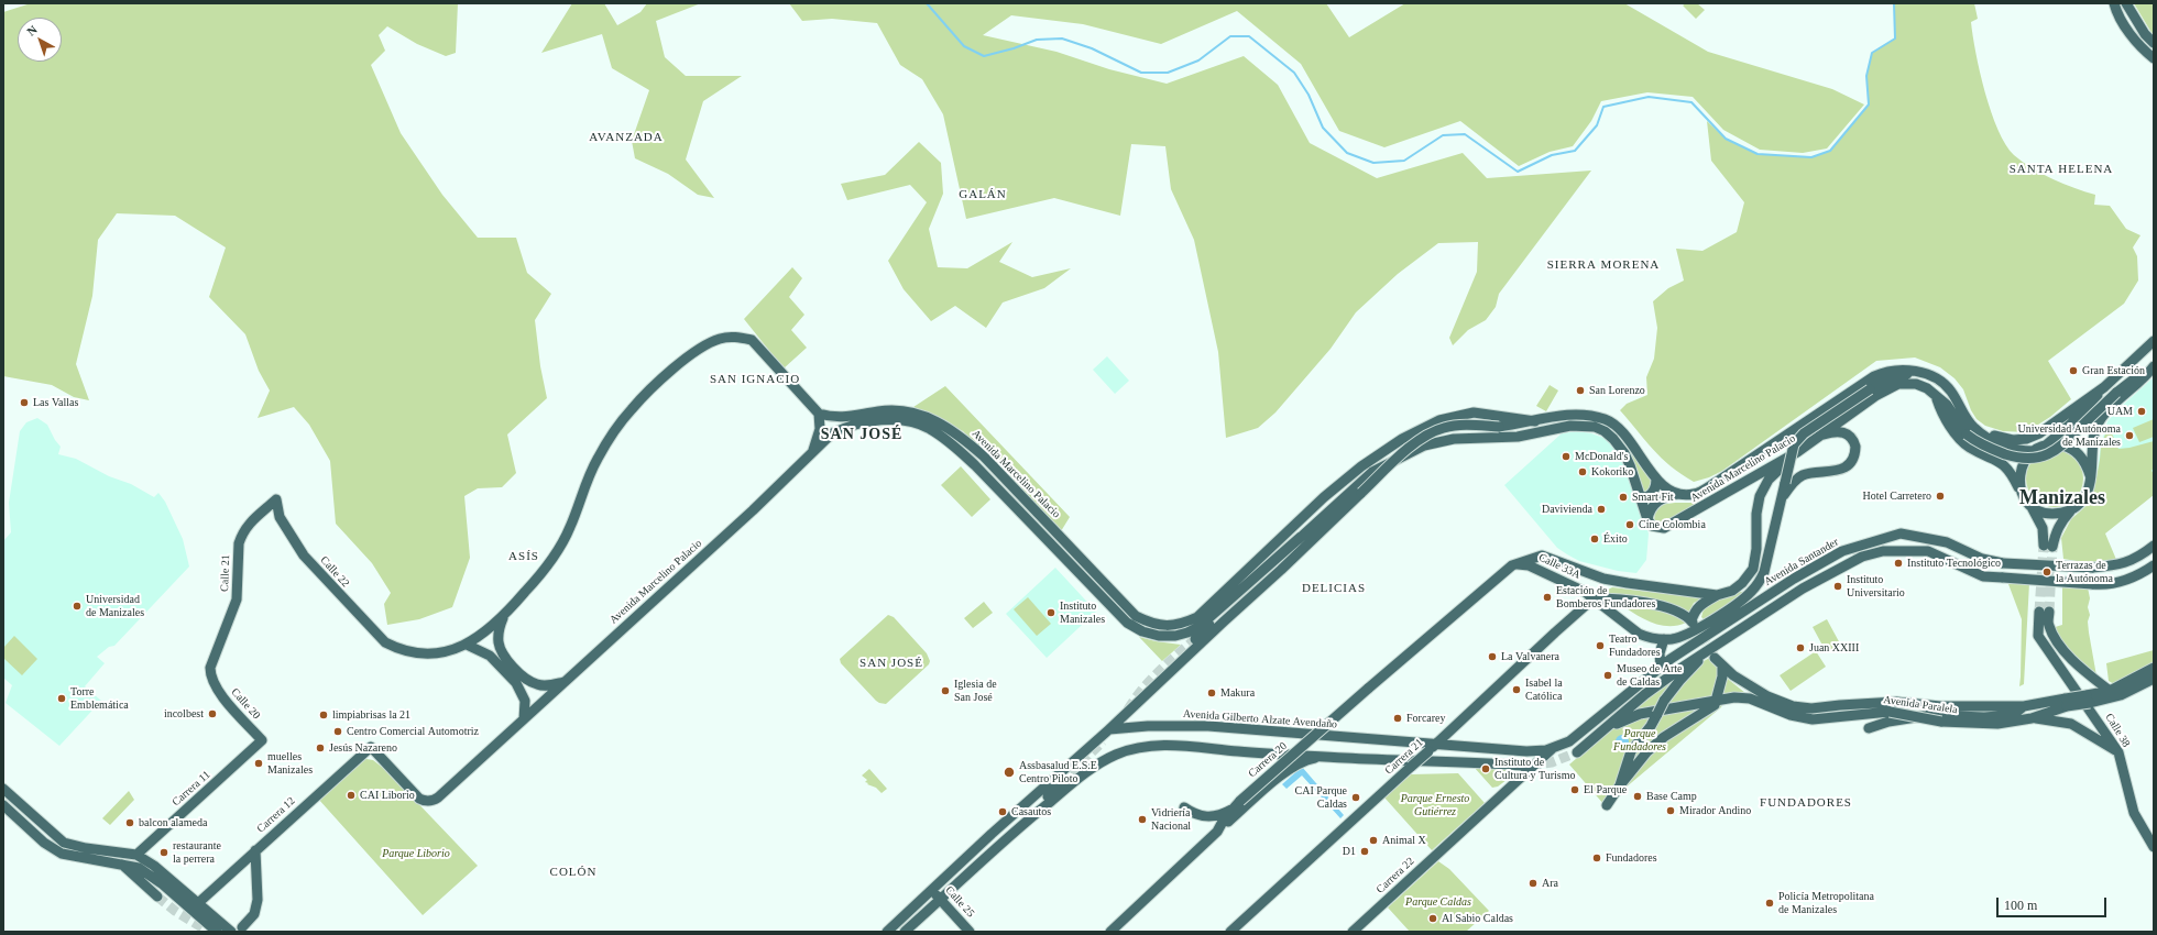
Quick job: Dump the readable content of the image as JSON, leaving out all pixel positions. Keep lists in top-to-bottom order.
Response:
{
  "streets": {
    "main road": [
      "Avenida Marcelino Palacio",
      "Avenida Santander",
      "Calle 33A",
      "Calle 22",
      "Calle 21",
      "Calle 20",
      "Avenida Paralela",
      "Avenida Gilberto Alzate Avendaño",
      "Calle 38",
      "Carrera 21",
      "Carrera 20",
      "Carrera 11",
      "Carrera 12",
      "Carrera 22",
      "Calle 25"
    ]
  },
  "crossings": [
    ["Avenida Marcelino Palacio", "Avenida Gilberto Alzate Avendaño"],
    ["Avenida Marcelino Palacio", "Carrera 12"],
    ["Avenida Santander", "Avenida Paralela"],
    ["Avenida Santander", "Avenida Gilberto Alzate Avendaño"],
    ["Avenida Santander", "Carrera 22"],
    ["Calle 33A", "Carrera 21"],
    ["Calle 33A", "Carrera 20"],
    ["Calle 22", "Calle 21"],
    ["Calle 21", "Calle 20"],
    ["Calle 20", "Carrera 11"],
    ["Avenida Paralela", "Calle 38"],
    ["Avenida Gilberto Alzate Avendaño", "Carrera 21"],
    ["Avenida Gilberto Alzate Avendaño", "Carrera 22"]
  ],
  "districts": [
    "AVANZADA",
    "SANTA HELENA",
    "GALÁN",
    "SIERRA MORENA",
    "SAN IGNACIO",
    "SAN JOSÉ",
    "Manizales",
    "ASÍS",
    "DELICIAS",
    "SAN JOSÉ",
    "FUNDADORES",
    "COLÓN"
  ],
  "parks": [
    "Parque Fundadores",
    "Parque Ernesto Gutiérrez",
    "Parque Liborio",
    "Parque Caldas"
  ],
  "places": [
    "Gran Estación",
    "San Lorenzo",
    "Las Vallas",
    "UAM",
    "Universidad Autónoma de Manizales",
    "McDonald's",
    "Kokoriko",
    "Hotel Carretero",
    "Smart Fit",
    "Davivienda",
    "Cine Colombia",
    "Éxito",
    "Instituto Tecnológico",
    "Terrazas de la Autónoma",
    "Instituto Universitario",
    "Estación de Bomberos Fundadores",
    "Universidad de Manizales",
    "Instituto Manizales",
    "Teatro Fundadores",
    "Juan XXIII",
    "La Valvanera",
    "Museo de Arte de Caldas",
    "Isabel la Católica",
    "Iglesia de San José",
    "Makura",
    "Torre Emblemática",
    "incolbest",
    "limpiabrisas la 21",
    "Forcarey",
    "Centro Comercial Automotriz",
    "Jesús Nazareno",
    "muelles Manizales",
    "Instituto de Cultura y Turismo",
    "Assbasalud E.S.E Centro Piloto",
    "El Parque",
    "CAI Liborio",
    "Base Camp",
    "CAI Parque Caldas",
    "Mirador Andino",
    "Casautos",
    "Vidriería Nacional",
    "balcon alameda",
    "Animal X",
    "D1",
    "restaurante la perrera",
    "Fundadores",
    "Ara",
    "Policía Metropolitana de Manizales",
    "Al Sabio Caldas"
  ],
  "scale_bar": "100 m",
  "north": "top left"
}
